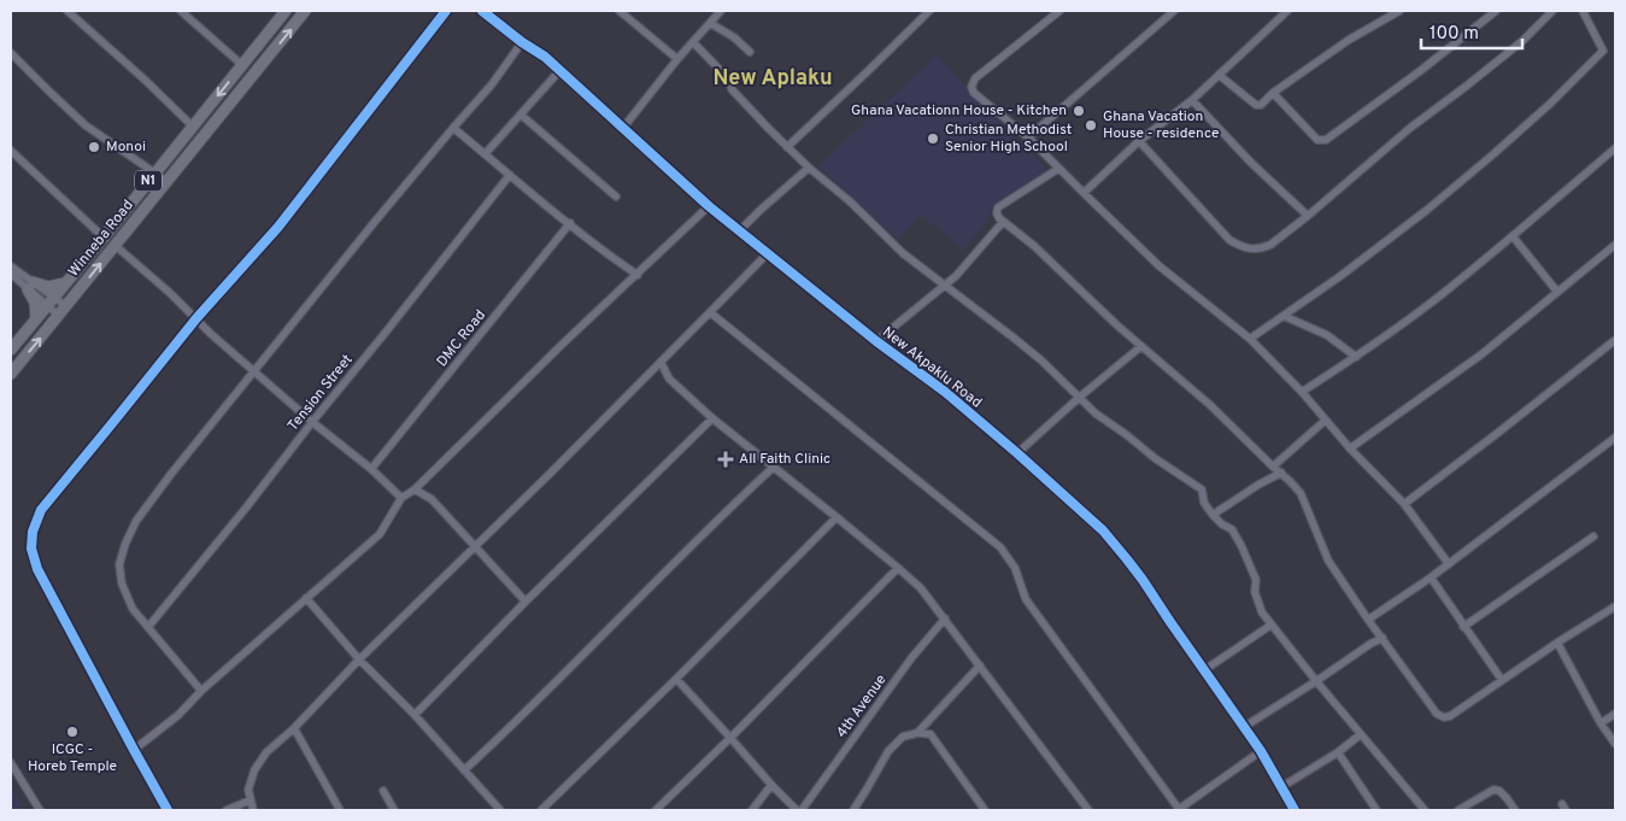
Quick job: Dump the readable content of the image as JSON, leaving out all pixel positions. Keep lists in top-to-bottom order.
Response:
{
  "streets": {
    "highway": ["N1", "Winneba Road"],
    "street": [
      "DMC Road",
      "New Akpaklu Road",
      "Tension Street",
      "4th Avenue"
    ]
  },
  "districts": ["New Aplaku"],
  "places": {
    "other": [
      "Ghana Vacationn House - Kitchen",
      "Ghana Vacation House - residence",
      "Christian Methodist Senior High School",
      "Monoi",
      "ICGC - Horeb Temple"
    ],
    "health": ["All Faith Clinic"]
  },
  "scale_bar": "100 m"
}
